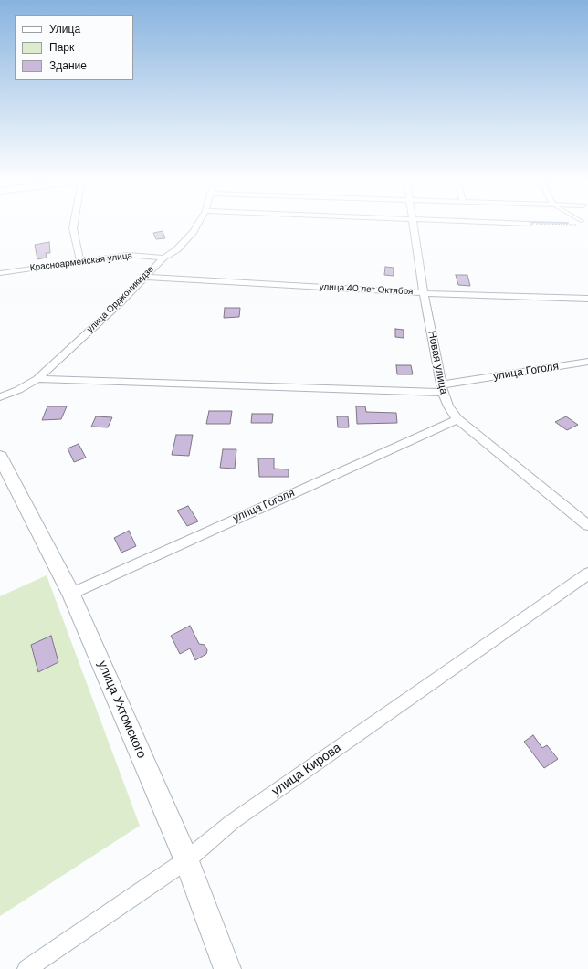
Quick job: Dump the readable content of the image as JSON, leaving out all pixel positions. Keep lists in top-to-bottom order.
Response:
{
  "streets": {
    "main road": ["улица Ухтомского"],
    "street": [
      "Красноармейская улица",
      "улица 40 лет Октября",
      "улица Орджоникидзе",
      "Новая улица",
      "улица Гоголя",
      "улица Кирова"
    ]
  },
  "crossings": [
    ["Красноармейская улица", "улица Орджоникидзе"],
    ["улица 40 лет Октября", "улица Орджоникидзе"],
    ["улица 40 лет Октября", "Новая улица"],
    ["улица Орджоникидзе", "улица Гоголя"],
    ["Новая улица", "улица Гоголя"],
    ["улица Гоголя", "улица Ухтомского"],
    ["улица Ухтомского", "улица Кирова"]
  ],
  "legend": ["Улица", "Парк", "Здание"]
}
